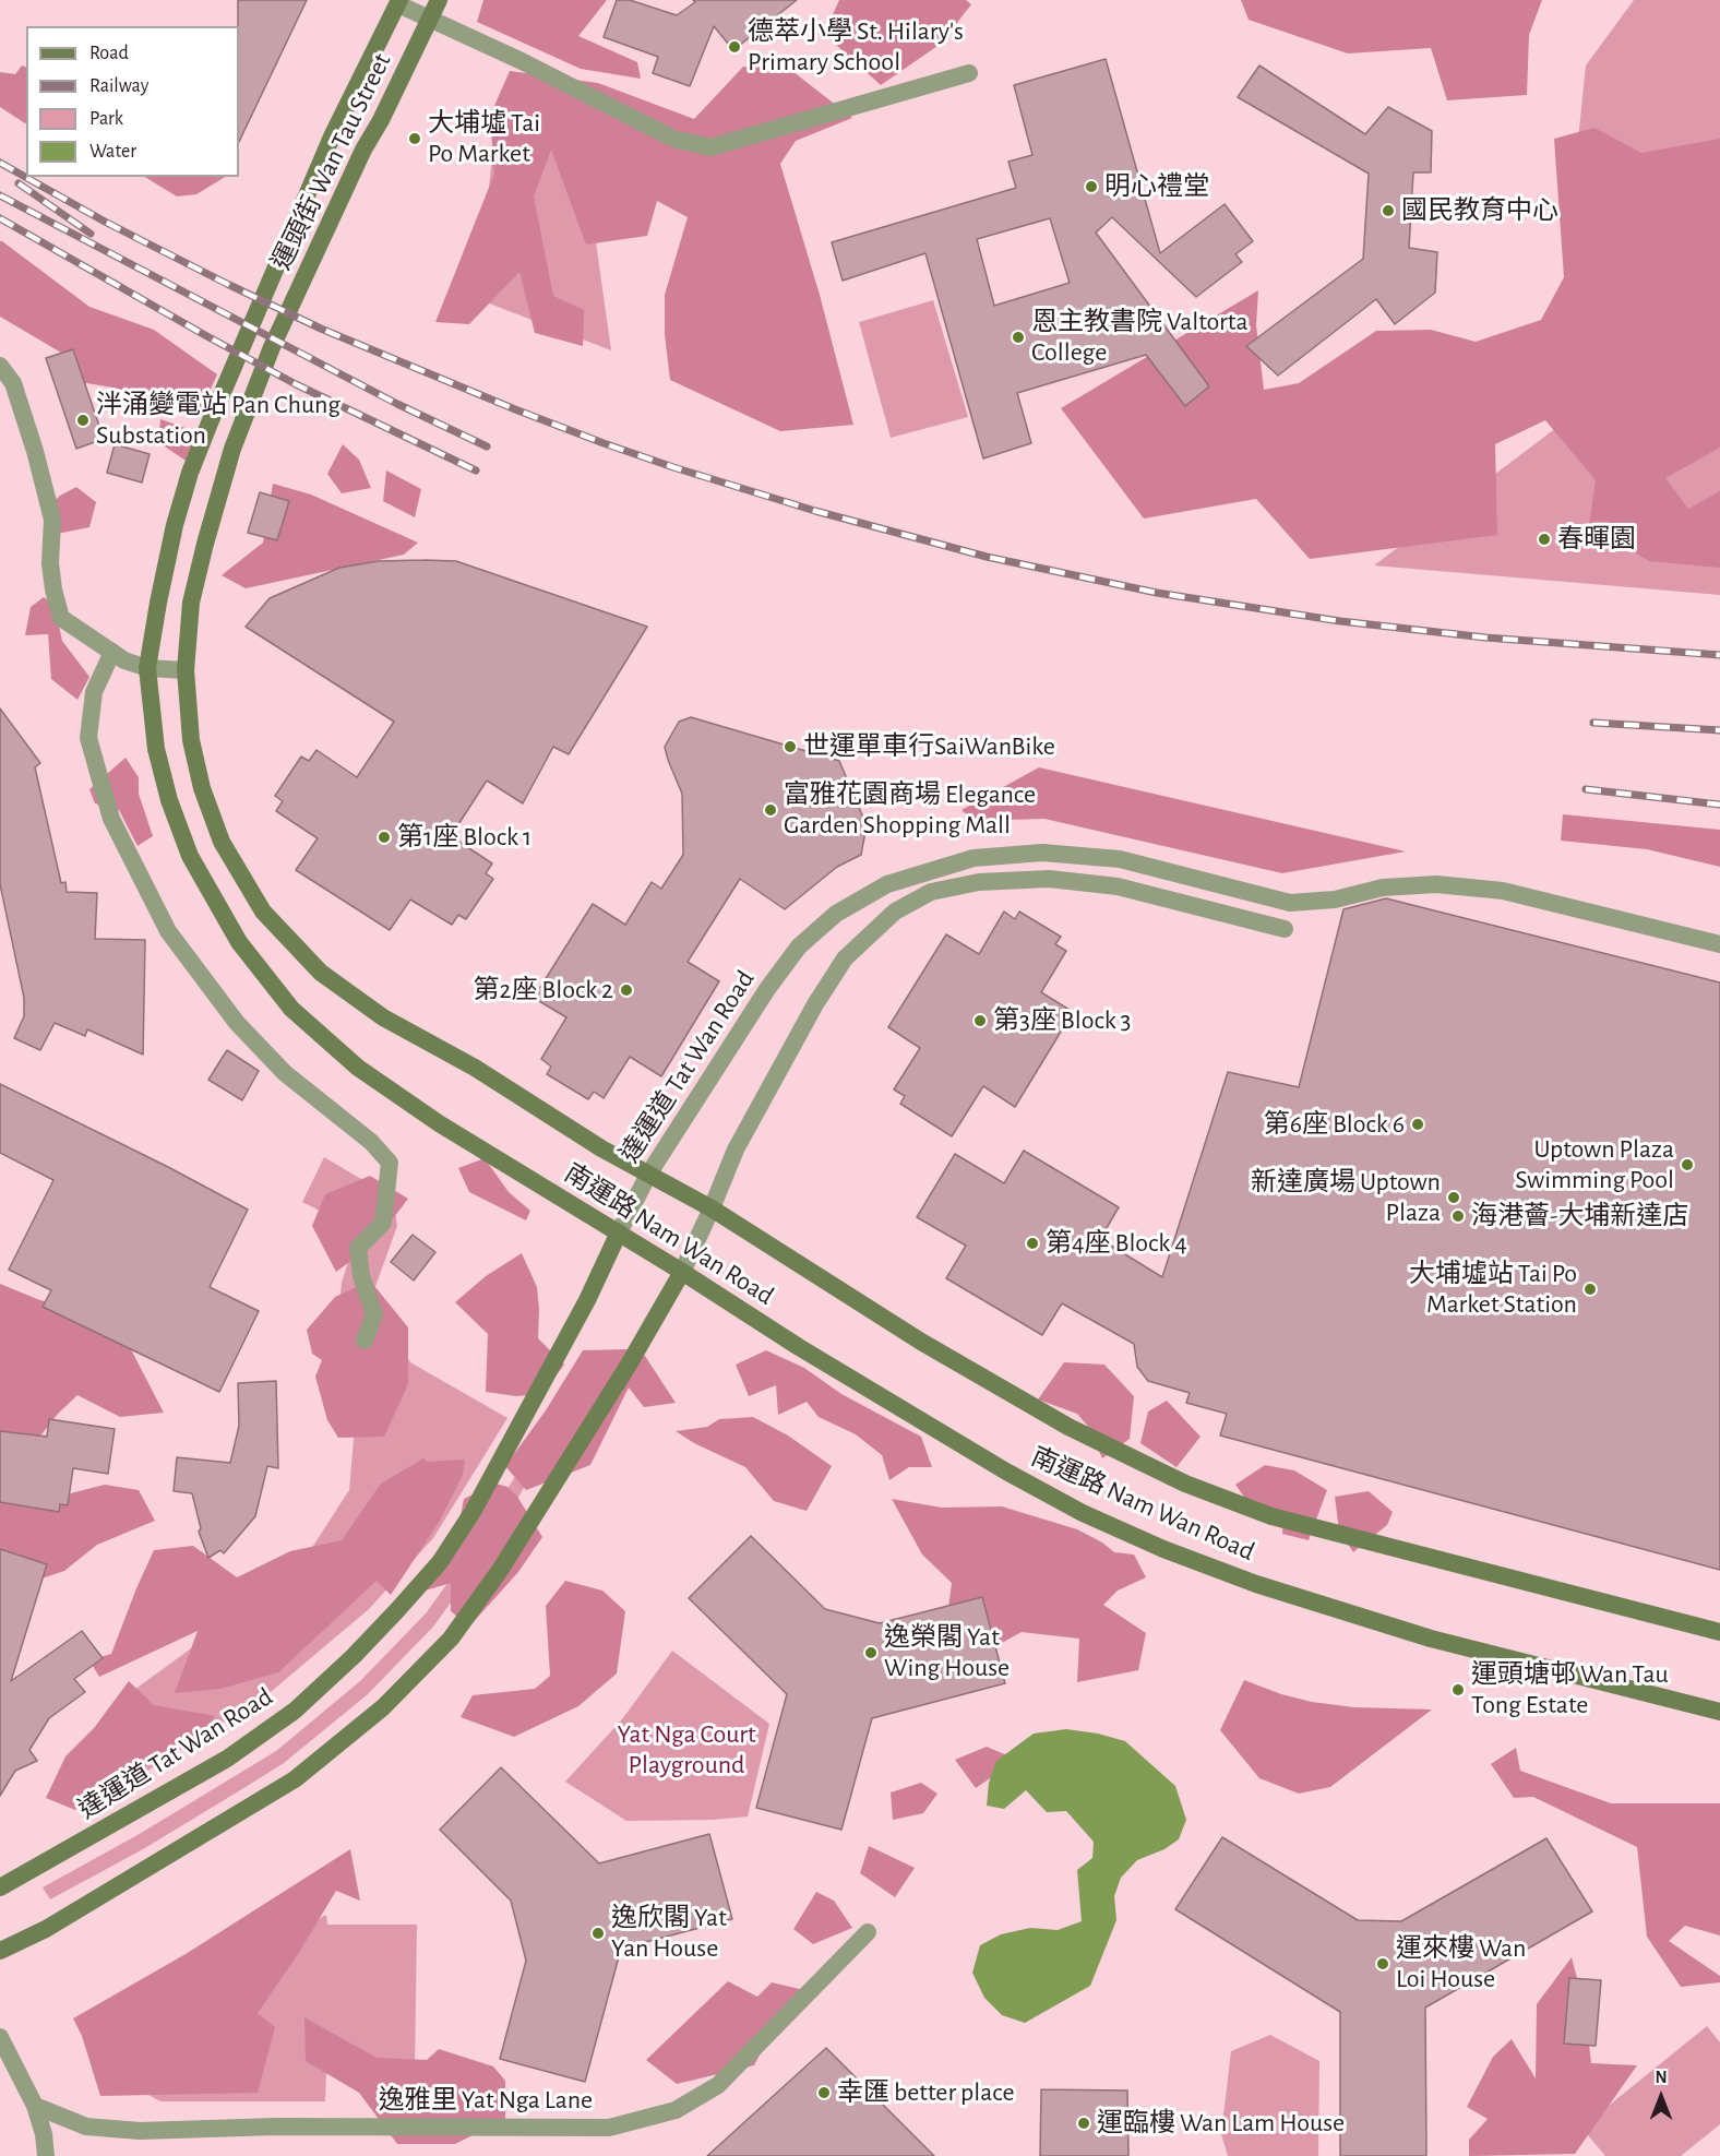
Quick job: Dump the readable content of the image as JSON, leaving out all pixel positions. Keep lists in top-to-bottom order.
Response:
{
  "streets": {
    "main road": ["運頭街 Wan Tau Street", "達運道 Tat Wan Road", "南運路 Nam Wan Road"],
    "street": ["逸雅里 Yat Nga Lane"]
  },
  "crossings": [
    ["運頭街 Wan Tau Street", "南運路 Nam Wan Road"],
    ["達運道 Tat Wan Road", "南運路 Nam Wan Road"]
  ],
  "parks": ["Yat Nga Court Playground"],
  "places": [
    "德萃小學 St. Hilary's Primary School",
    "大埔墟 Tai Po Market",
    "明心禮堂",
    "國民教育中心",
    "恩主教書院 Valtorta College",
    "泮涌變電站 Pan Chung Substation",
    "春暉園",
    "世運單車行SaiWanBike",
    "富雅花園商場 Elegance Garden Shopping Mall",
    "第1座 Block 1",
    "第2座 Block 2",
    "第3座 Block 3",
    "第6座 Block 6",
    "Uptown Plaza Swimming Pool",
    "新達廣場 Uptown Plaza",
    "海港薈-大埔新達店",
    "第4座 Block 4",
    "大埔墟站 Tai Po Market Station",
    "逸榮閣 Yat Wing House",
    "運頭塘邨 Wan Tau Tong Estate",
    "逸欣閣 Yat Yan House",
    "運來樓 Wan Loi House",
    "幸匯 better place",
    "運臨樓 Wan Lam House"
  ],
  "legend": [
    "Road",
    "Railway",
    "Park",
    "Water"
  ],
  "north": "top"
}
